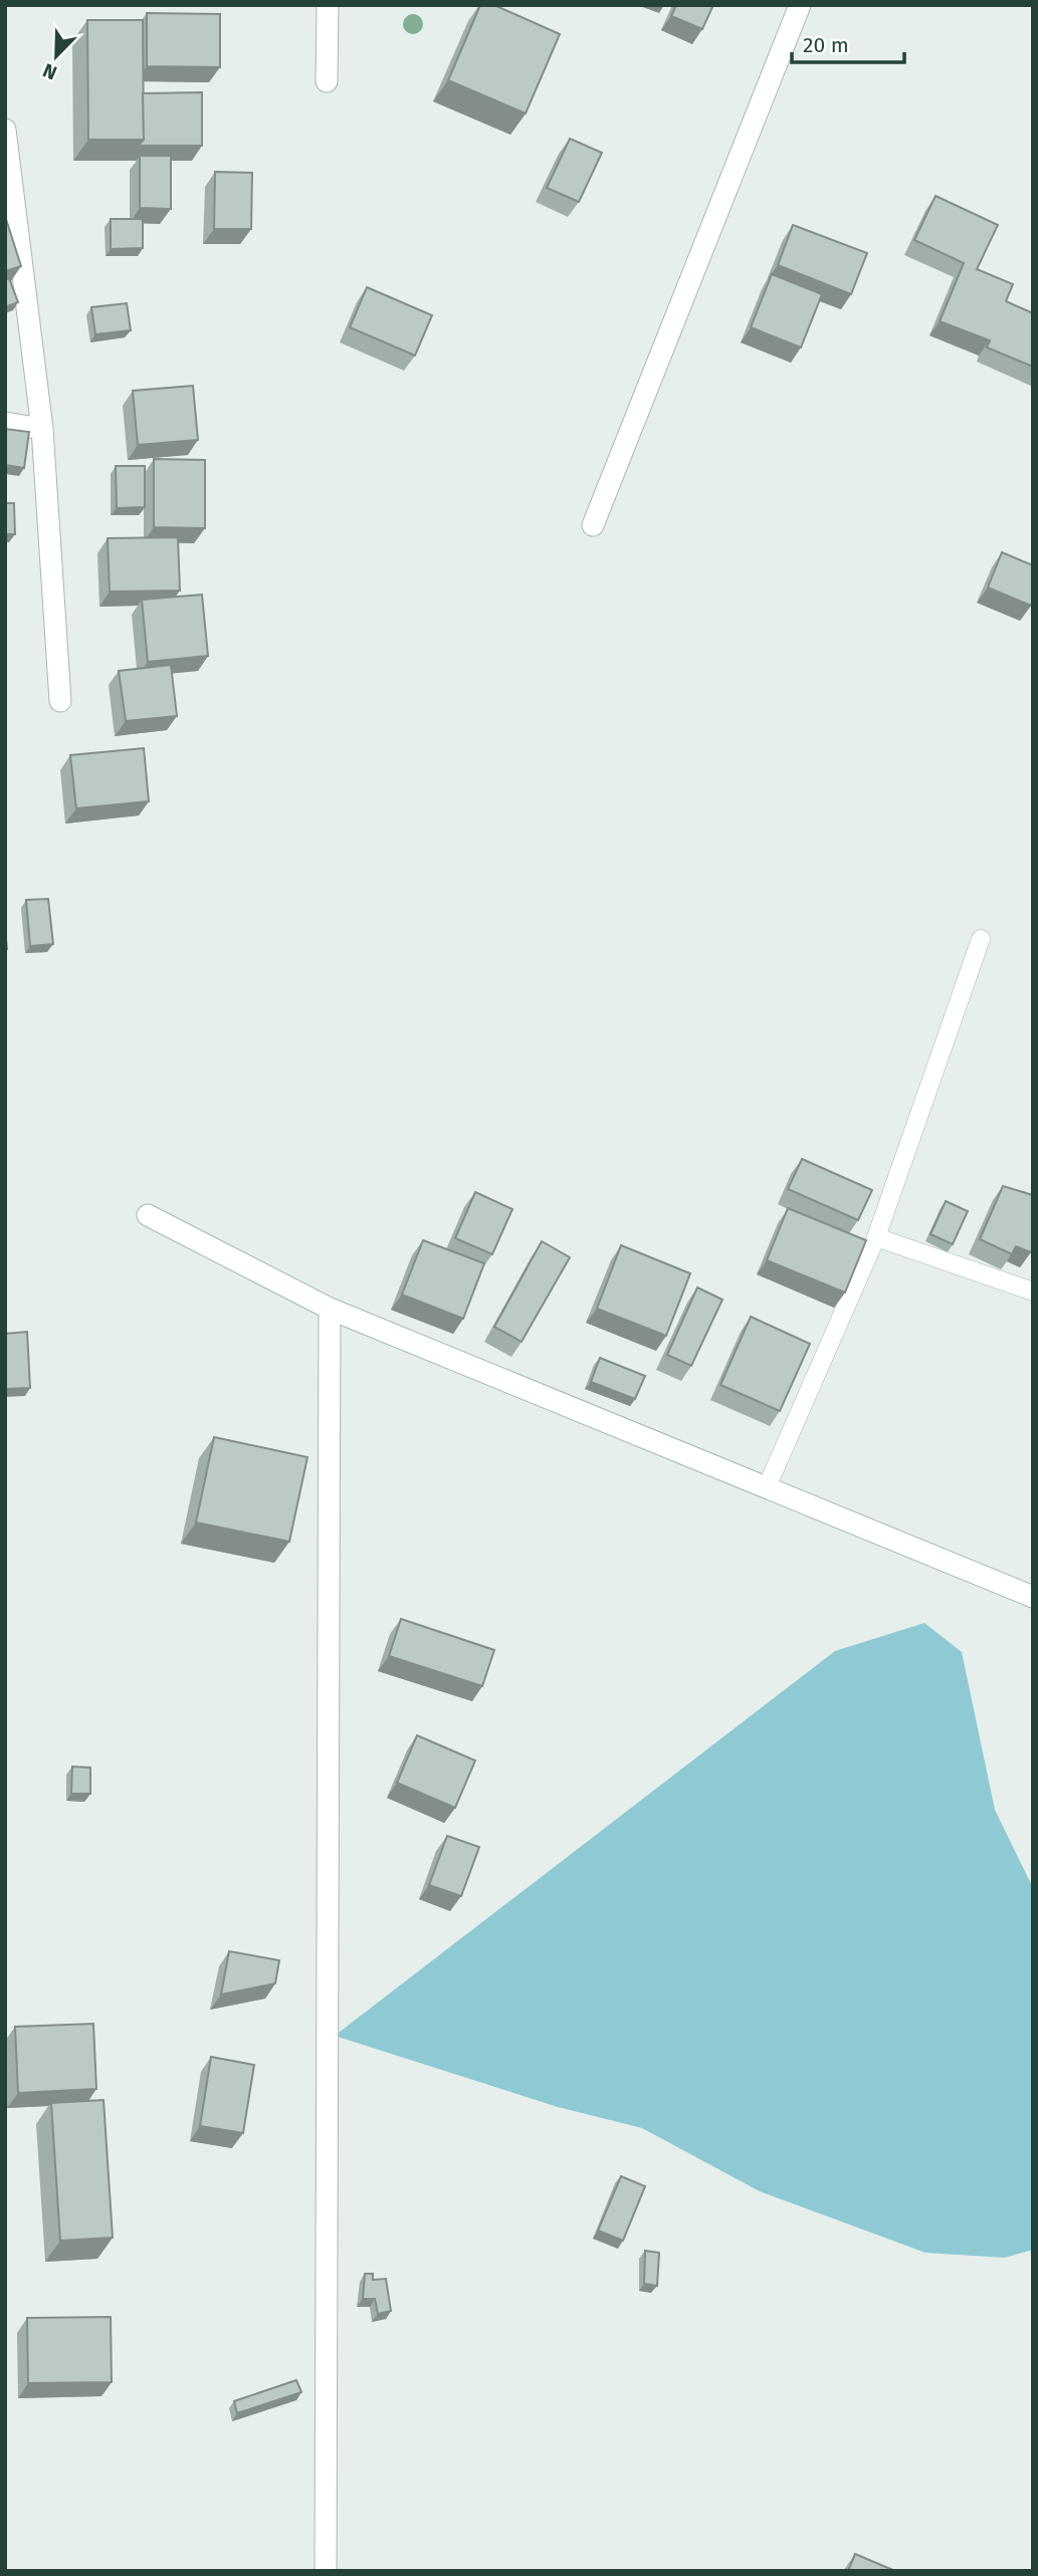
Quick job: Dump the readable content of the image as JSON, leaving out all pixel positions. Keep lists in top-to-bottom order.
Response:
{
  "scale_bar": "20 m",
  "north": "bottom left"
}
